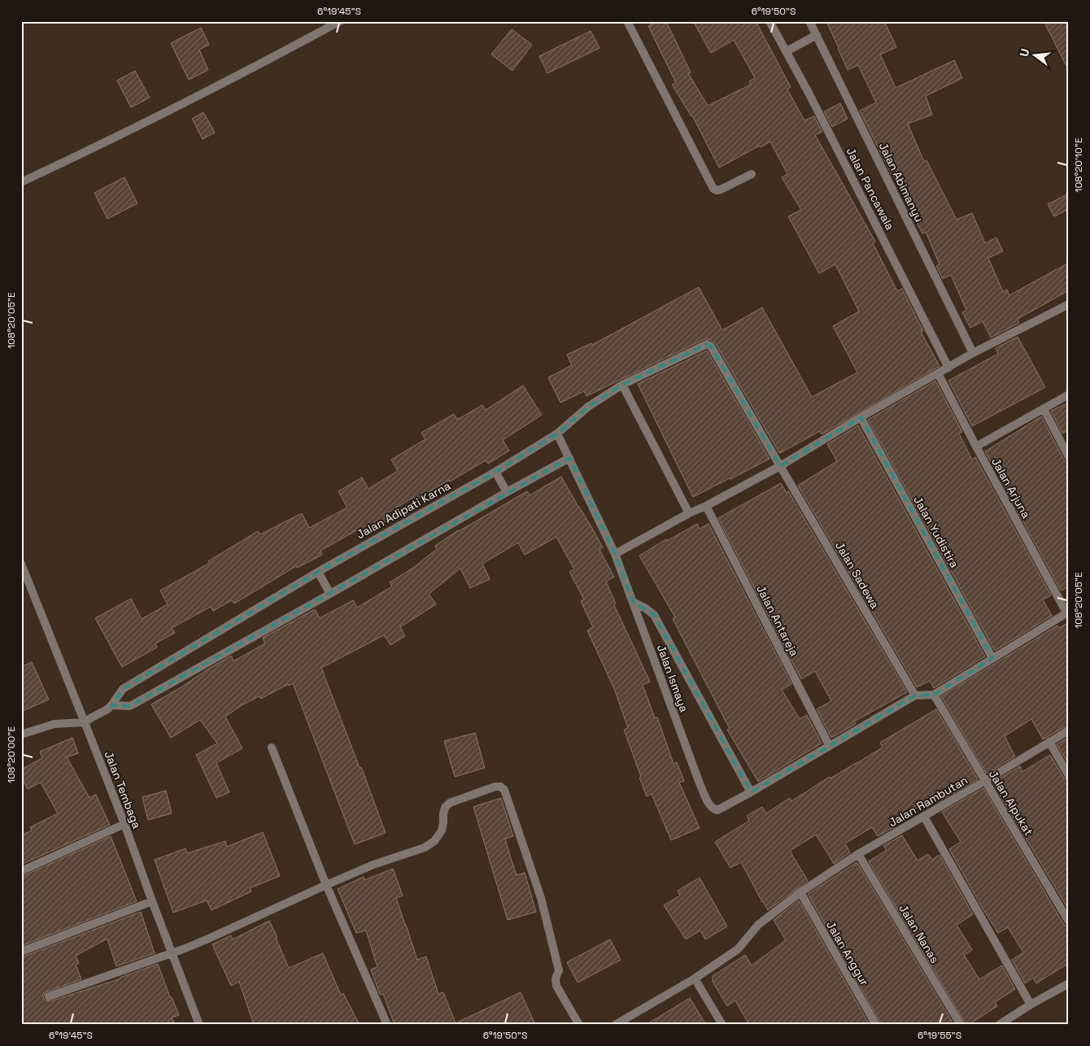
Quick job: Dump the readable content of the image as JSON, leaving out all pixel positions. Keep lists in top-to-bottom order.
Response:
{
  "streets": {
    "street": [
      "Jalan Abimanyu",
      "Jalan Pancawala",
      "Jalan Arjuna",
      "Jalan Adipati Karna",
      "Jalan Yudistira",
      "Jalan Sadewa",
      "Jalan Antareja",
      "Jalan Ismaya",
      "Jalan Tembaga",
      "Jalan Rambutan",
      "Jalan Alpukat",
      "Jalan Nanas",
      "Jalan Anggur"
    ]
  },
  "crossings": [
    ["Jalan Adipati Karna", "Jalan Sadewa"],
    ["Jalan Adipati Karna", "Jalan Ismaya"],
    ["Jalan Adipati Karna", "Jalan Tembaga"],
    ["Jalan Rambutan", "Jalan Alpukat"],
    ["Jalan Rambutan", "Jalan Nanas"],
    ["Jalan Rambutan", "Jalan Anggur"]
  ],
  "north": "left",
  "coordinates": [
    "6°19'45\"S",
    "6°19'50\"S",
    "108°20'10\"E",
    "108°20'05\"E",
    "108°20'00\"E",
    "6°19'55\"S"
  ]
}
